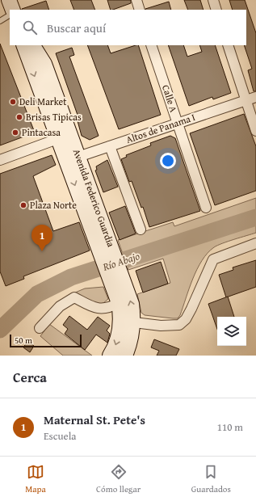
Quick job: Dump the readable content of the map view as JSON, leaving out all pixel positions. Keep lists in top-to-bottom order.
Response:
{
  "streets": {
    "street": ["Calle A", "Altos de Panama I", "Avenida Federico Guardia"]
  },
  "crossings": [
    ["Calle A", "Altos de Panama I"],
    ["Altos de Panama I", "Avenida Federico Guardia"]
  ],
  "water": ["Río Abajo"],
  "places": [
    "Deli Market",
    "Brisas Tipicas",
    "Pintacasa",
    "Plaza Norte"
  ],
  "scale_bar": "50 m",
  "page": {
    "search": "Buscar aquí",
    "pins": "1",
    "scale": "50 m",
    "heading": "Cerca",
    "list": [
      {
        "mark": "1",
        "name": "Maternal St. Pete's",
        "note": "Escuela",
        "value": "110 m"
      }
    ],
    "nav": ["Mapa", "Cómo llegar", "Guardados"]
  }
}
